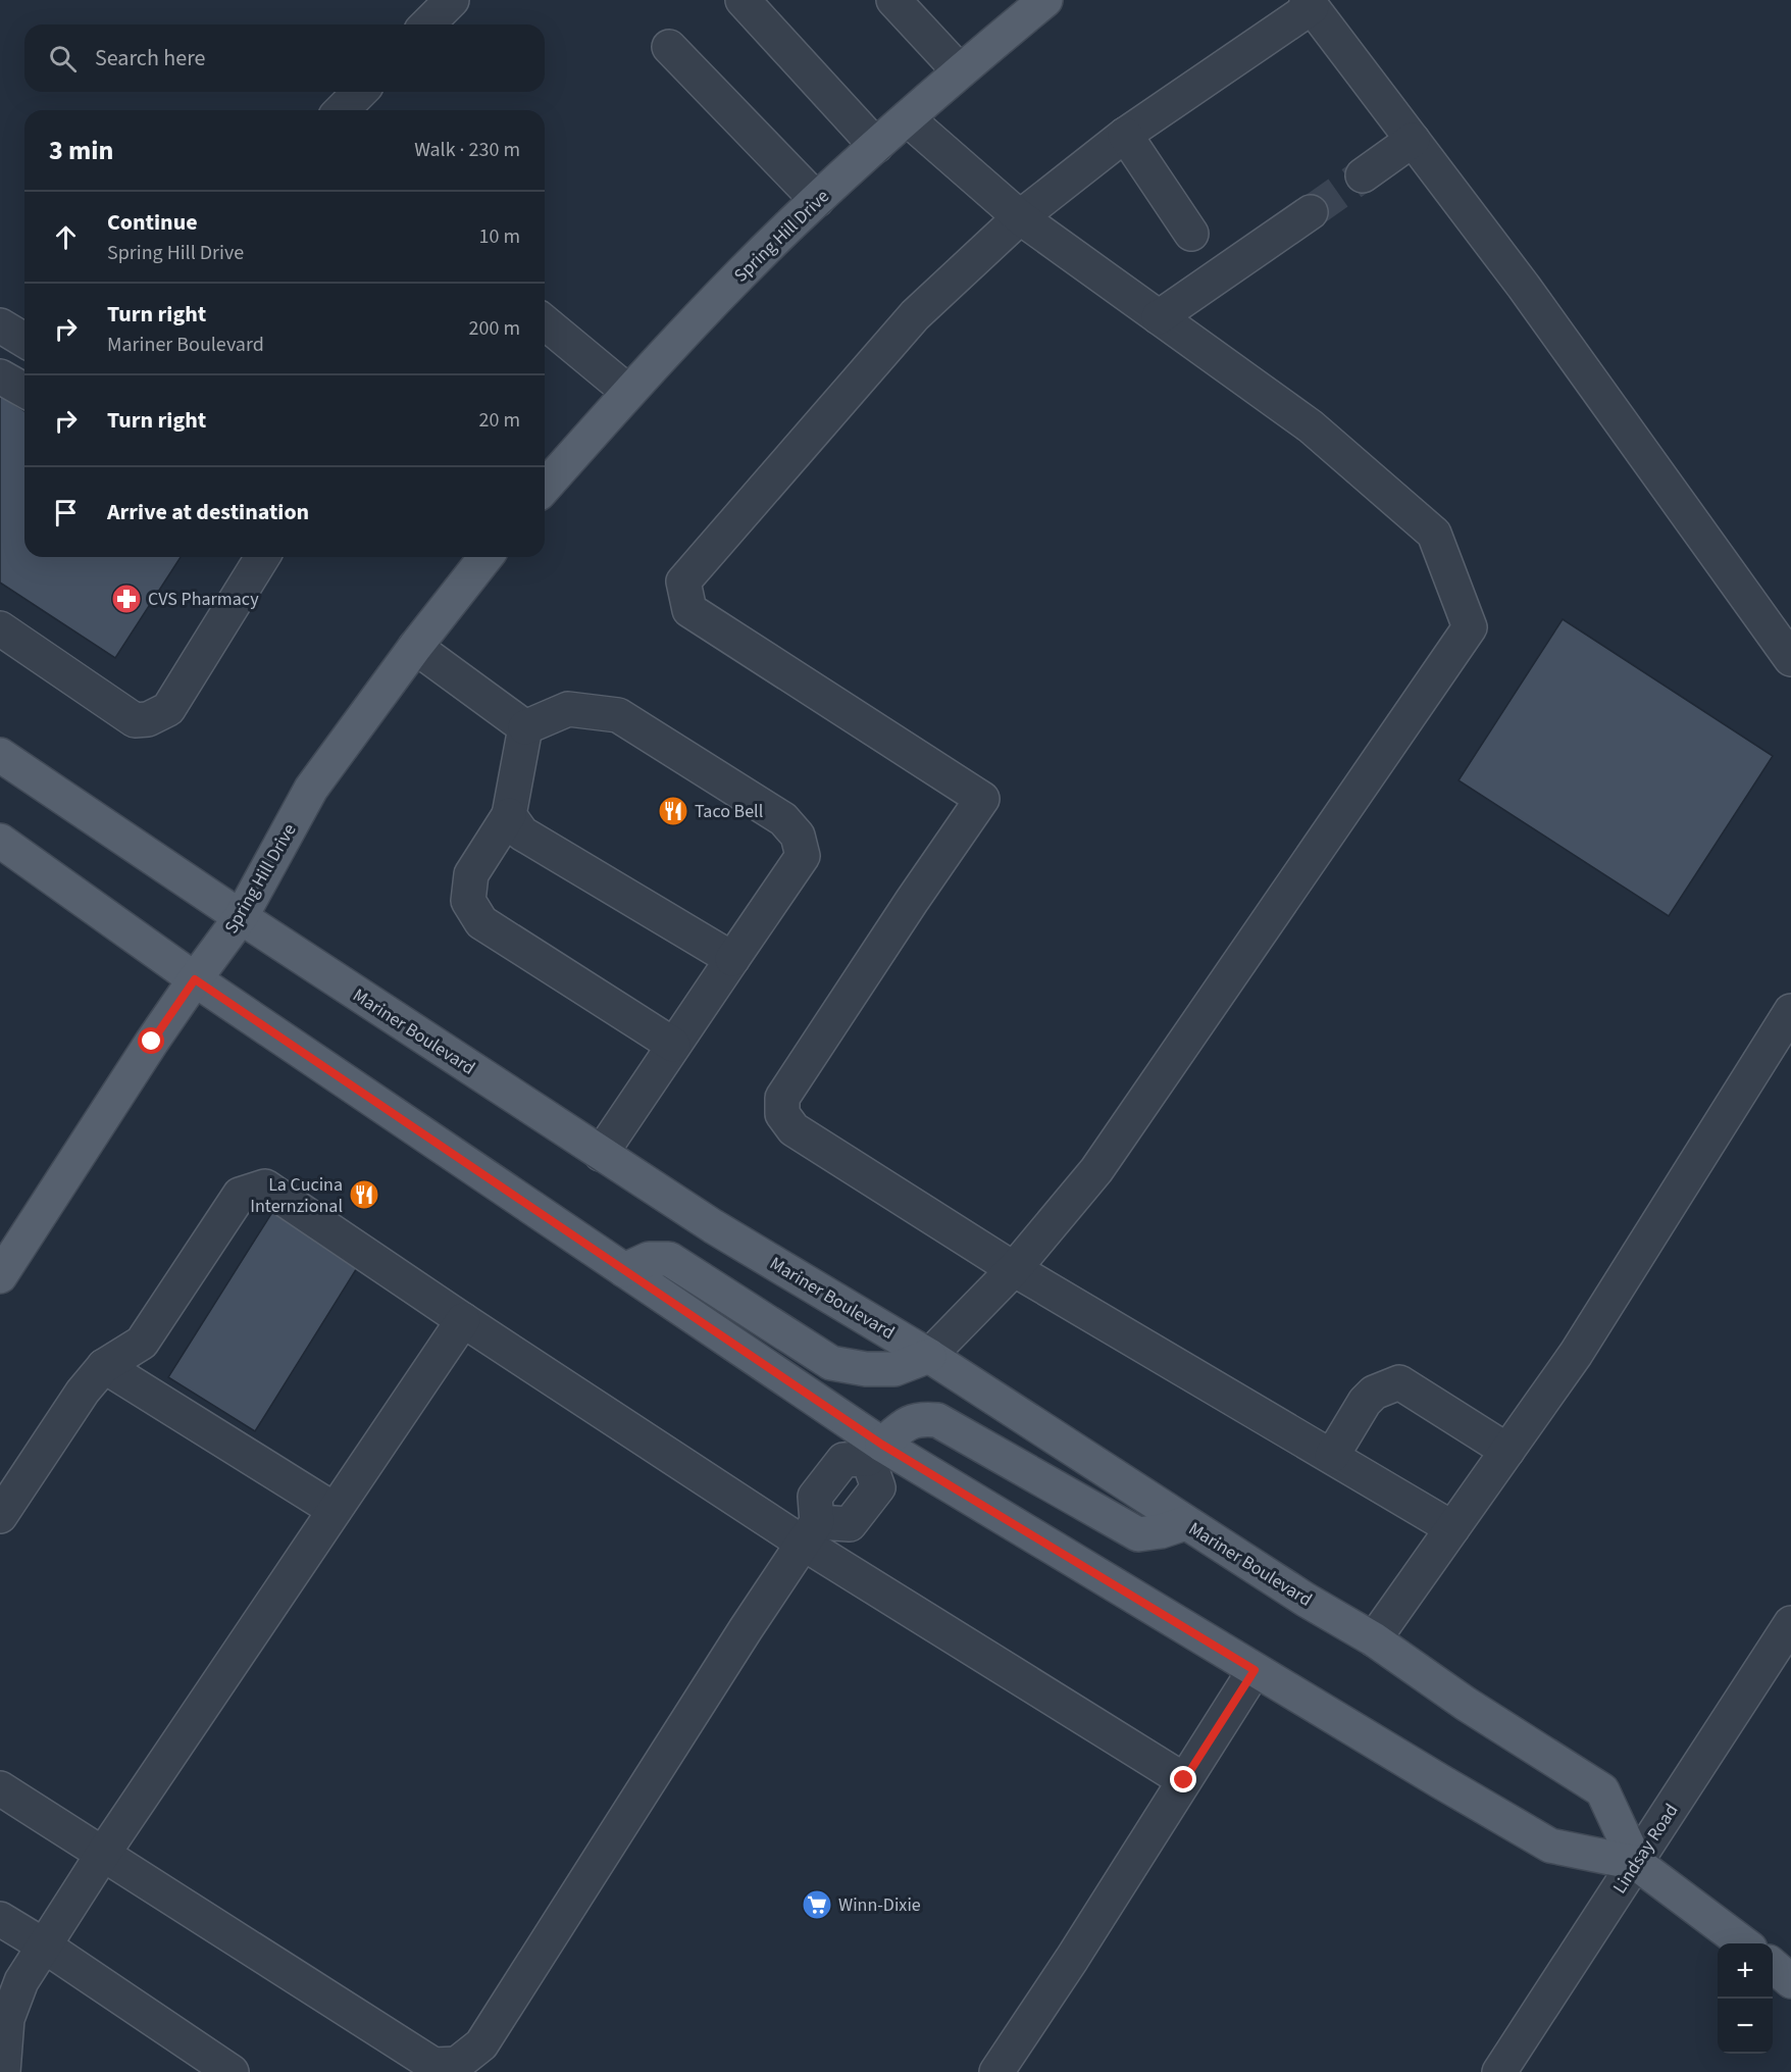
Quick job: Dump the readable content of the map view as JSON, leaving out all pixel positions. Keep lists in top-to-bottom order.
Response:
{
  "streets": {
    "main road": ["Spring Hill Drive", "Mariner Boulevard"],
    "street": ["Lindsay Road"]
  },
  "crossings": [
    ["Spring Hill Drive", "Mariner Boulevard"],
    ["Mariner Boulevard", "Lindsay Road"]
  ],
  "places": {
    "pharmacy": ["CVS Pharmacy"],
    "restaurant": ["Taco Bell", "La Cucina Internzional"],
    "supermarket": ["Winn-Dixie"]
  },
  "page": {
    "search": "Search here",
    "heading": ["3 min", "Walk · 230 m"],
    "list": [
      ["Continue", "Spring Hill Drive", "10 m"],
      ["Turn right", "Mariner Boulevard", "200 m"],
      ["Turn right", "20 m"],
      "Arrive at destination"
    ],
    "map_buttons": ["+", "−"]
  }
}
